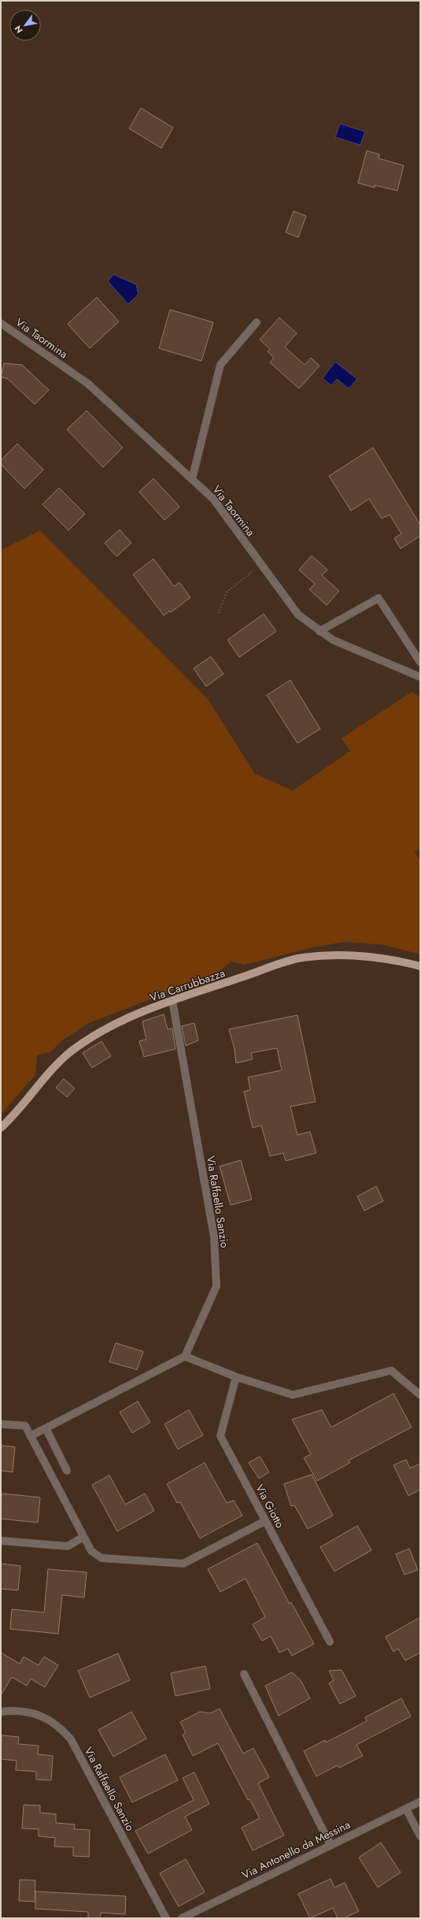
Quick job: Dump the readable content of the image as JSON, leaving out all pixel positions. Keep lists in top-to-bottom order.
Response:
{
  "streets": {
    "main road": ["Via Carrubbazza"],
    "street": [
      "Via Taormina",
      "Via Raffaello Sanzio",
      "Via Giotto",
      "Via Antonello da Messina"
    ]
  },
  "crossings": [
    ["Via Carrubbazza", "Via Raffaello Sanzio"]
  ],
  "north": "bottom left"
}
